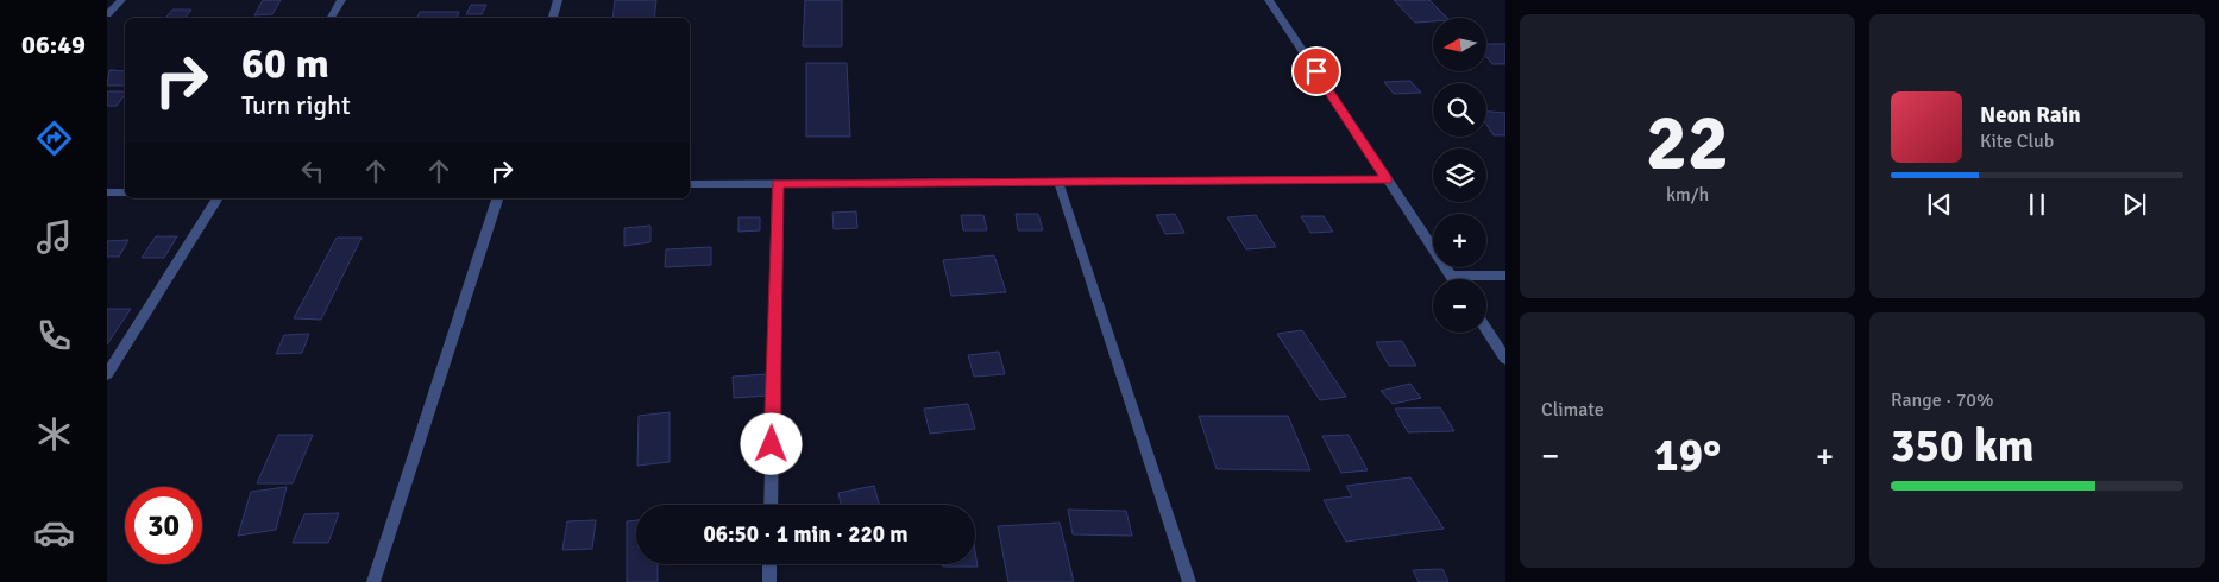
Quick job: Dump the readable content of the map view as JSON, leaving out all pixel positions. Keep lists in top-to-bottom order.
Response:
{
  "north": "left",
  "page": {
    "tabs": "06:49",
    "tile": [
      ["22", "km/h"],
      "Climate",
      ["Range · 70%", "350 km"]
    ],
    "map_buttons": ["+", "−"],
    "turn": ["60 m", "Turn right"],
    "song": ["Neon Rain", "Kite Club"],
    "heat": ["−", "19°", "+"],
    "limit": "30",
    "trip": "06:50 · 1 min · 220 m"
  }
}
